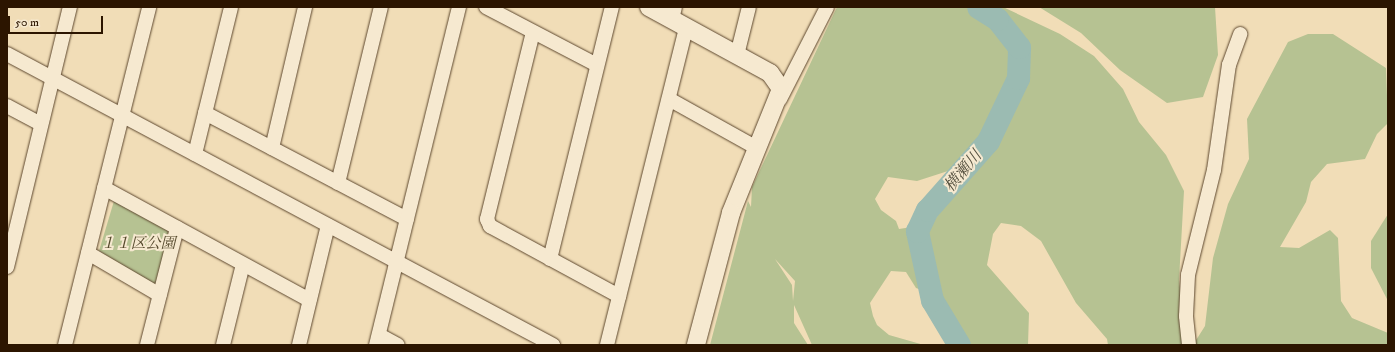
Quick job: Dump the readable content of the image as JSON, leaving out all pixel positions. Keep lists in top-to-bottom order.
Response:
{
  "water": ["横瀬川"],
  "parks": ["１１区公園"],
  "scale_bar": "50 m"
}
